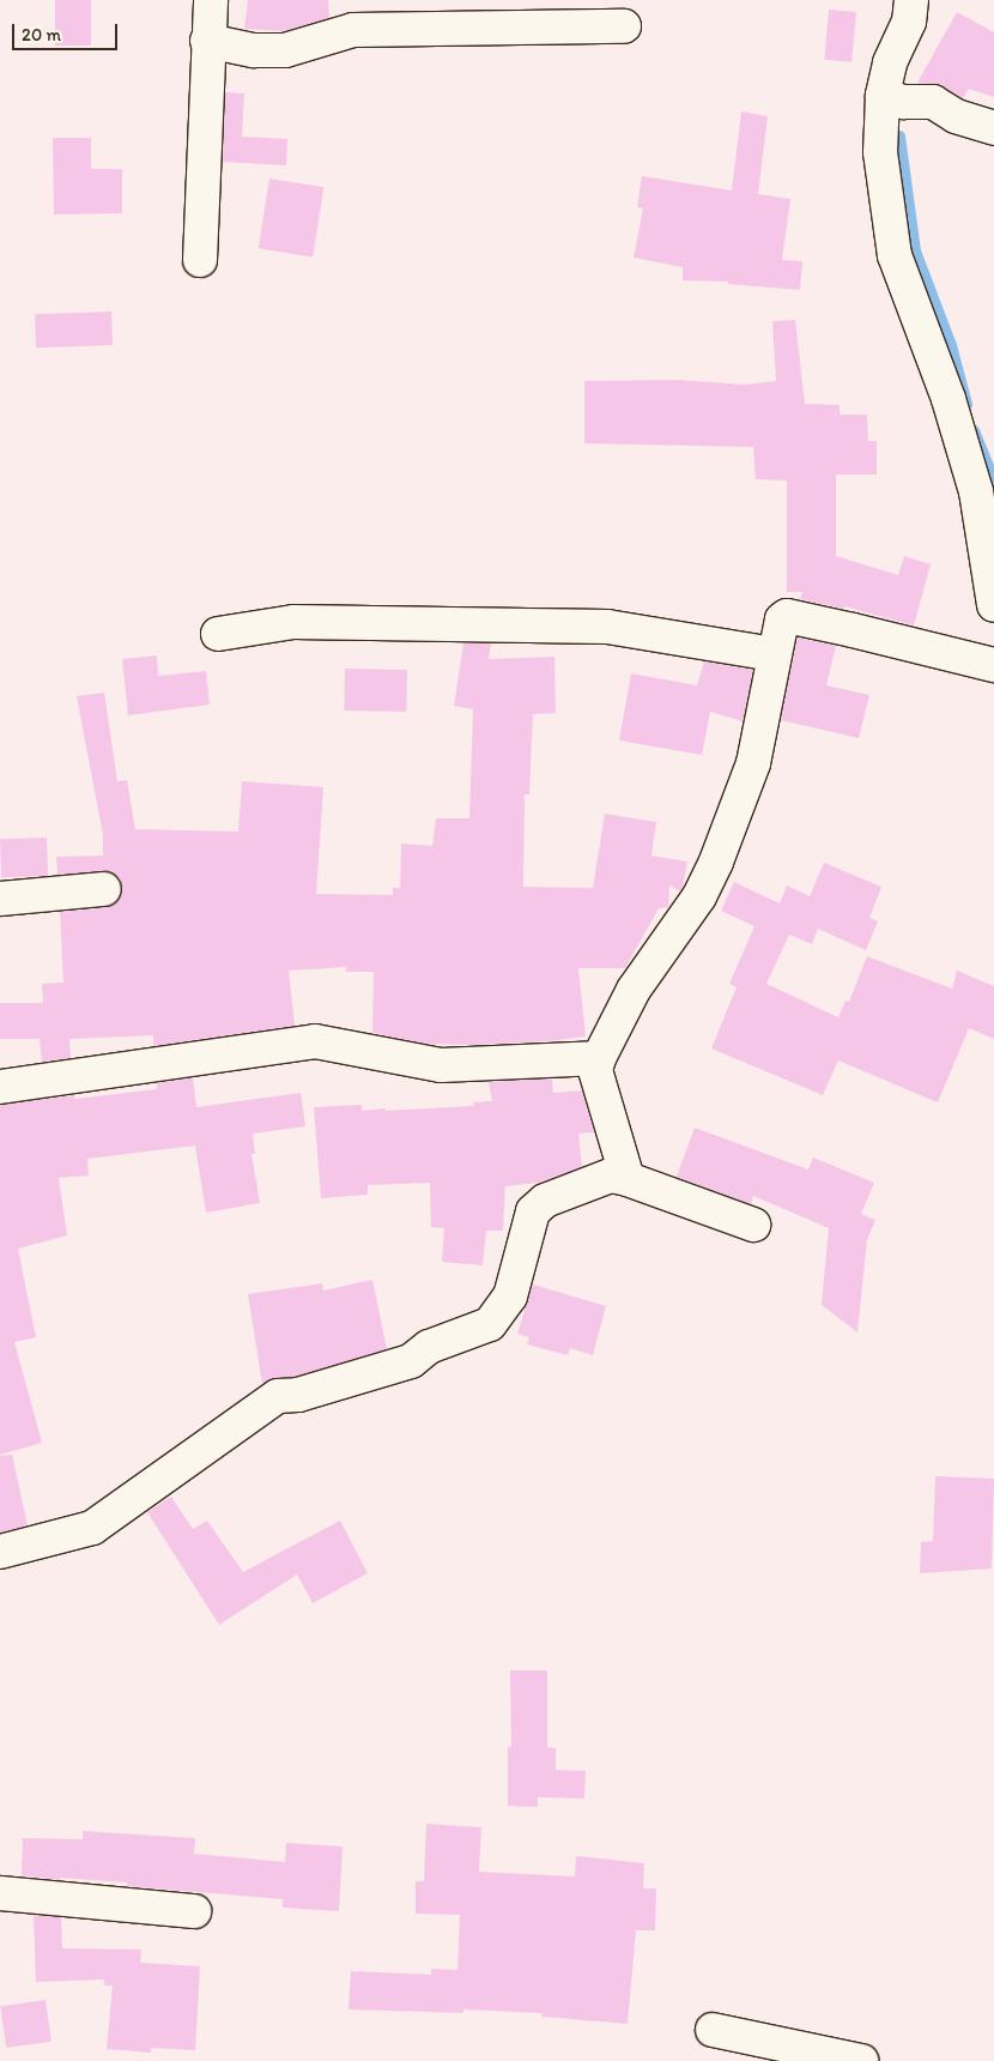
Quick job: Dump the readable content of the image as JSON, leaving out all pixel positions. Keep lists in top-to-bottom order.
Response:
{
  "scale_bar": "20 m"
}
